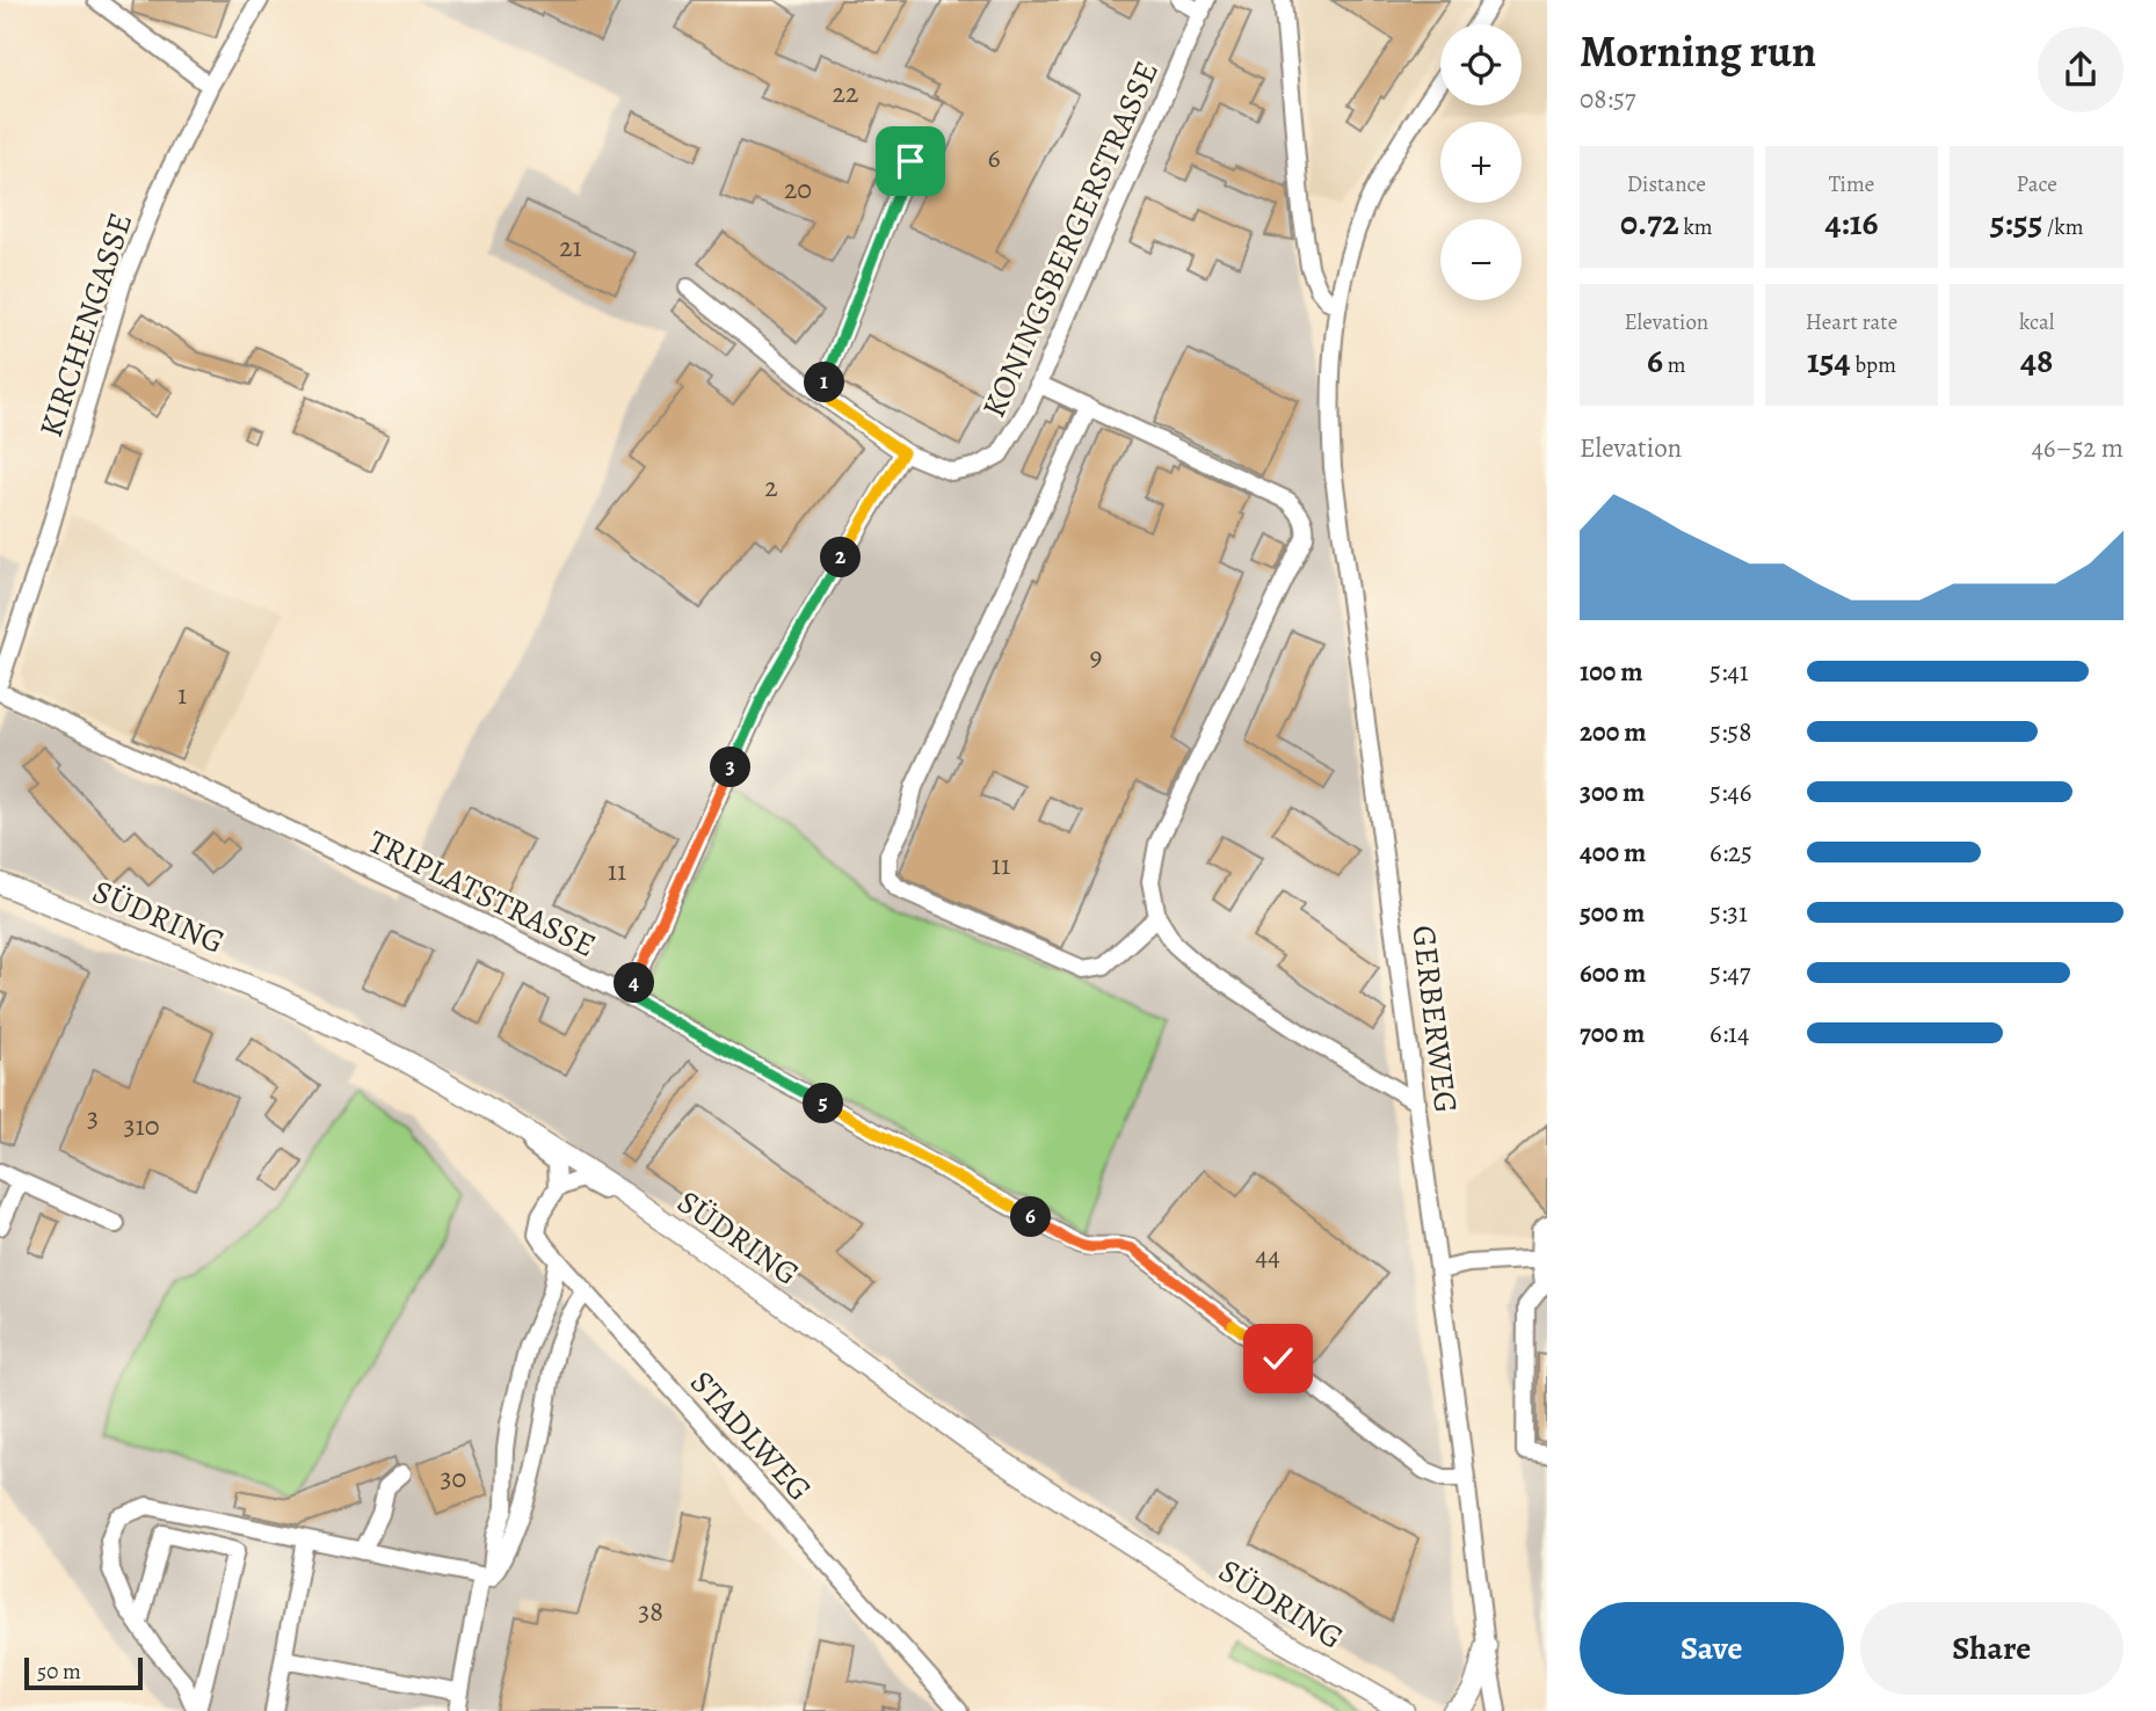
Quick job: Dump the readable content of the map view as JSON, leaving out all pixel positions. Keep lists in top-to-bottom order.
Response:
{
  "streets": {
    "main road": ["SÜDRING"],
    "street": [
      "KONINGSBERGERSTRASSE",
      "KIRCHENGASSE",
      "TRIPLATSTRASSE",
      "GERBERWEG",
      "STADLWEG"
    ]
  },
  "crossings": [
    ["TRIPLATSTRASSE", "GERBERWEG"]
  ],
  "house_numbers": [
    "22",
    "6",
    "20",
    "21",
    "2",
    "9",
    "1",
    "11",
    "11",
    "3",
    "310",
    "44",
    "30",
    "38"
  ],
  "scale_bar": "50 m",
  "page": {
    "heading": ["Morning run", "08:57"],
    "map_buttons": ["+", "−"],
    "stats": [
      ["Distance", "0.72 km"],
      ["Time", "4:16"],
      ["Pace", "5:55 /km"],
      ["Elevation", "6 m"],
      ["Heart rate", "154 bpm"],
      ["kcal", "48"]
    ],
    "pins": [
      "1",
      "2",
      "3",
      "4",
      "5",
      "6"
    ],
    "chart": ["Elevation", "46–52 m"],
    "list": [
      {
        "name": "100 m",
        "note": "5:41"
      },
      {
        "name": "200 m",
        "note": "5:58"
      },
      {
        "name": "300 m",
        "note": "5:46"
      },
      {
        "name": "400 m",
        "note": "6:25"
      },
      {
        "name": "500 m",
        "note": "5:31"
      },
      {
        "name": "600 m",
        "note": "5:47"
      },
      {
        "name": "700 m",
        "note": "6:14"
      }
    ],
    "buttons": ["Save", "Share"],
    "scale": "50 m"
  }
}
